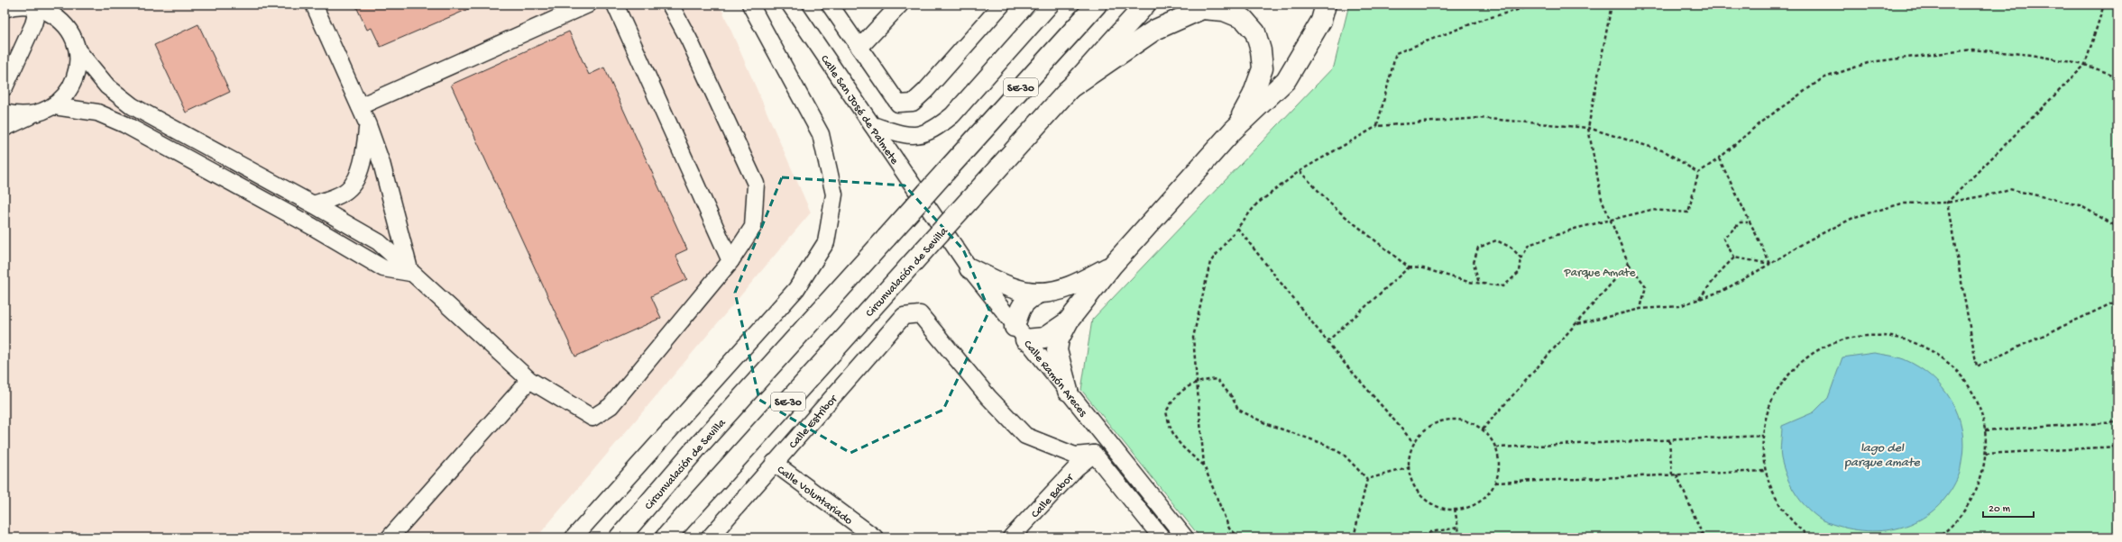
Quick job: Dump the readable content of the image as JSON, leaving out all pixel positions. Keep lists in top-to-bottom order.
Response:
{
  "streets": {
    "highway": ["SE-30", "Circunvalación de Sevilla"],
    "street": [
      "Calle San José de Palmete",
      "Calle Ramón Areces",
      "Calle Estribor",
      "Calle Voluntariado",
      "Calle Babor"
    ]
  },
  "crossings": [
    ["Calle San José de Palmete", "Calle Ramón Areces"],
    ["Calle Estribor", "Calle Voluntariado"],
    ["Calle Estribor", "Calle Babor"]
  ],
  "water": ["lago del parque amate"],
  "parks": ["Parque Amate"],
  "scale_bar": "20 m"
}
